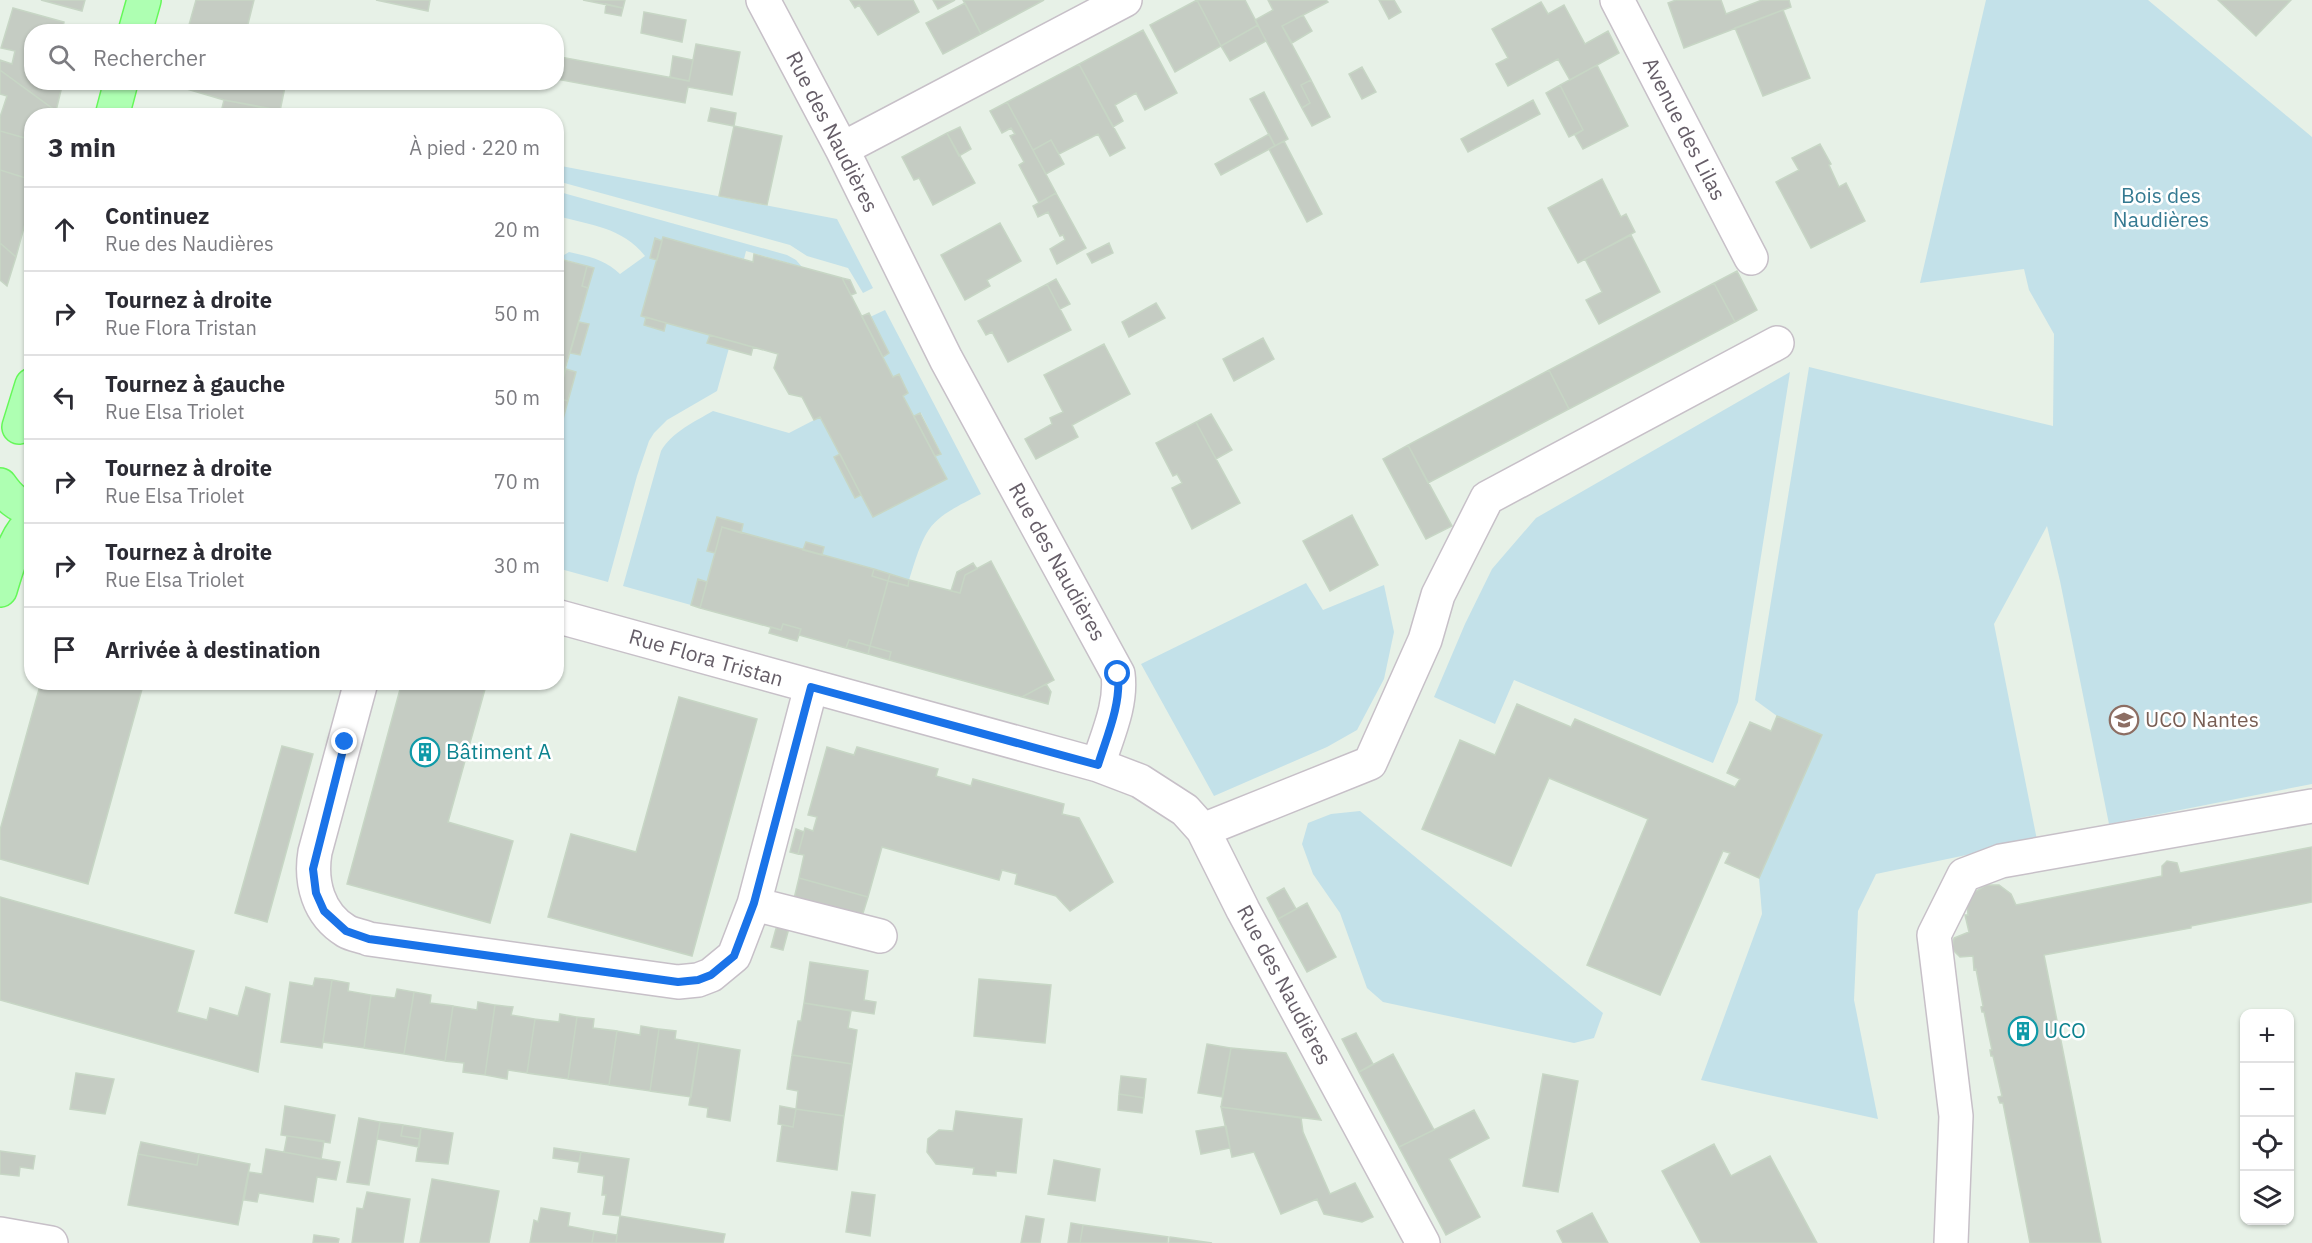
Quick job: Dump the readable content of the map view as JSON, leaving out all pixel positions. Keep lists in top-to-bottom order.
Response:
{
  "streets": {
    "street": ["Avenue des Lilas", "Rue des Naudières", "Rue Flora Tristan"]
  },
  "crossings": [
    ["Rue des Naudières", "Rue Flora Tristan"]
  ],
  "parks": ["Bois des Naudières"],
  "places": {
    "school or university": ["UCO Nantes"],
    "building": ["Bâtiment A", "UCO"]
  },
  "page": {
    "search": "Rechercher",
    "heading": ["3 min", "À pied · 220 m"],
    "list": [
      ["Continuez", "Rue des Naudières", "20 m"],
      ["Tournez à droite", "Rue Flora Tristan", "50 m"],
      ["Tournez à gauche", "Rue Elsa Triolet", "50 m"],
      ["Tournez à droite", "Rue Elsa Triolet", "70 m"],
      ["Tournez à droite", "Rue Elsa Triolet", "30 m"],
      "Arrivée à destination"
    ],
    "map_buttons": ["+", "−"]
  }
}
